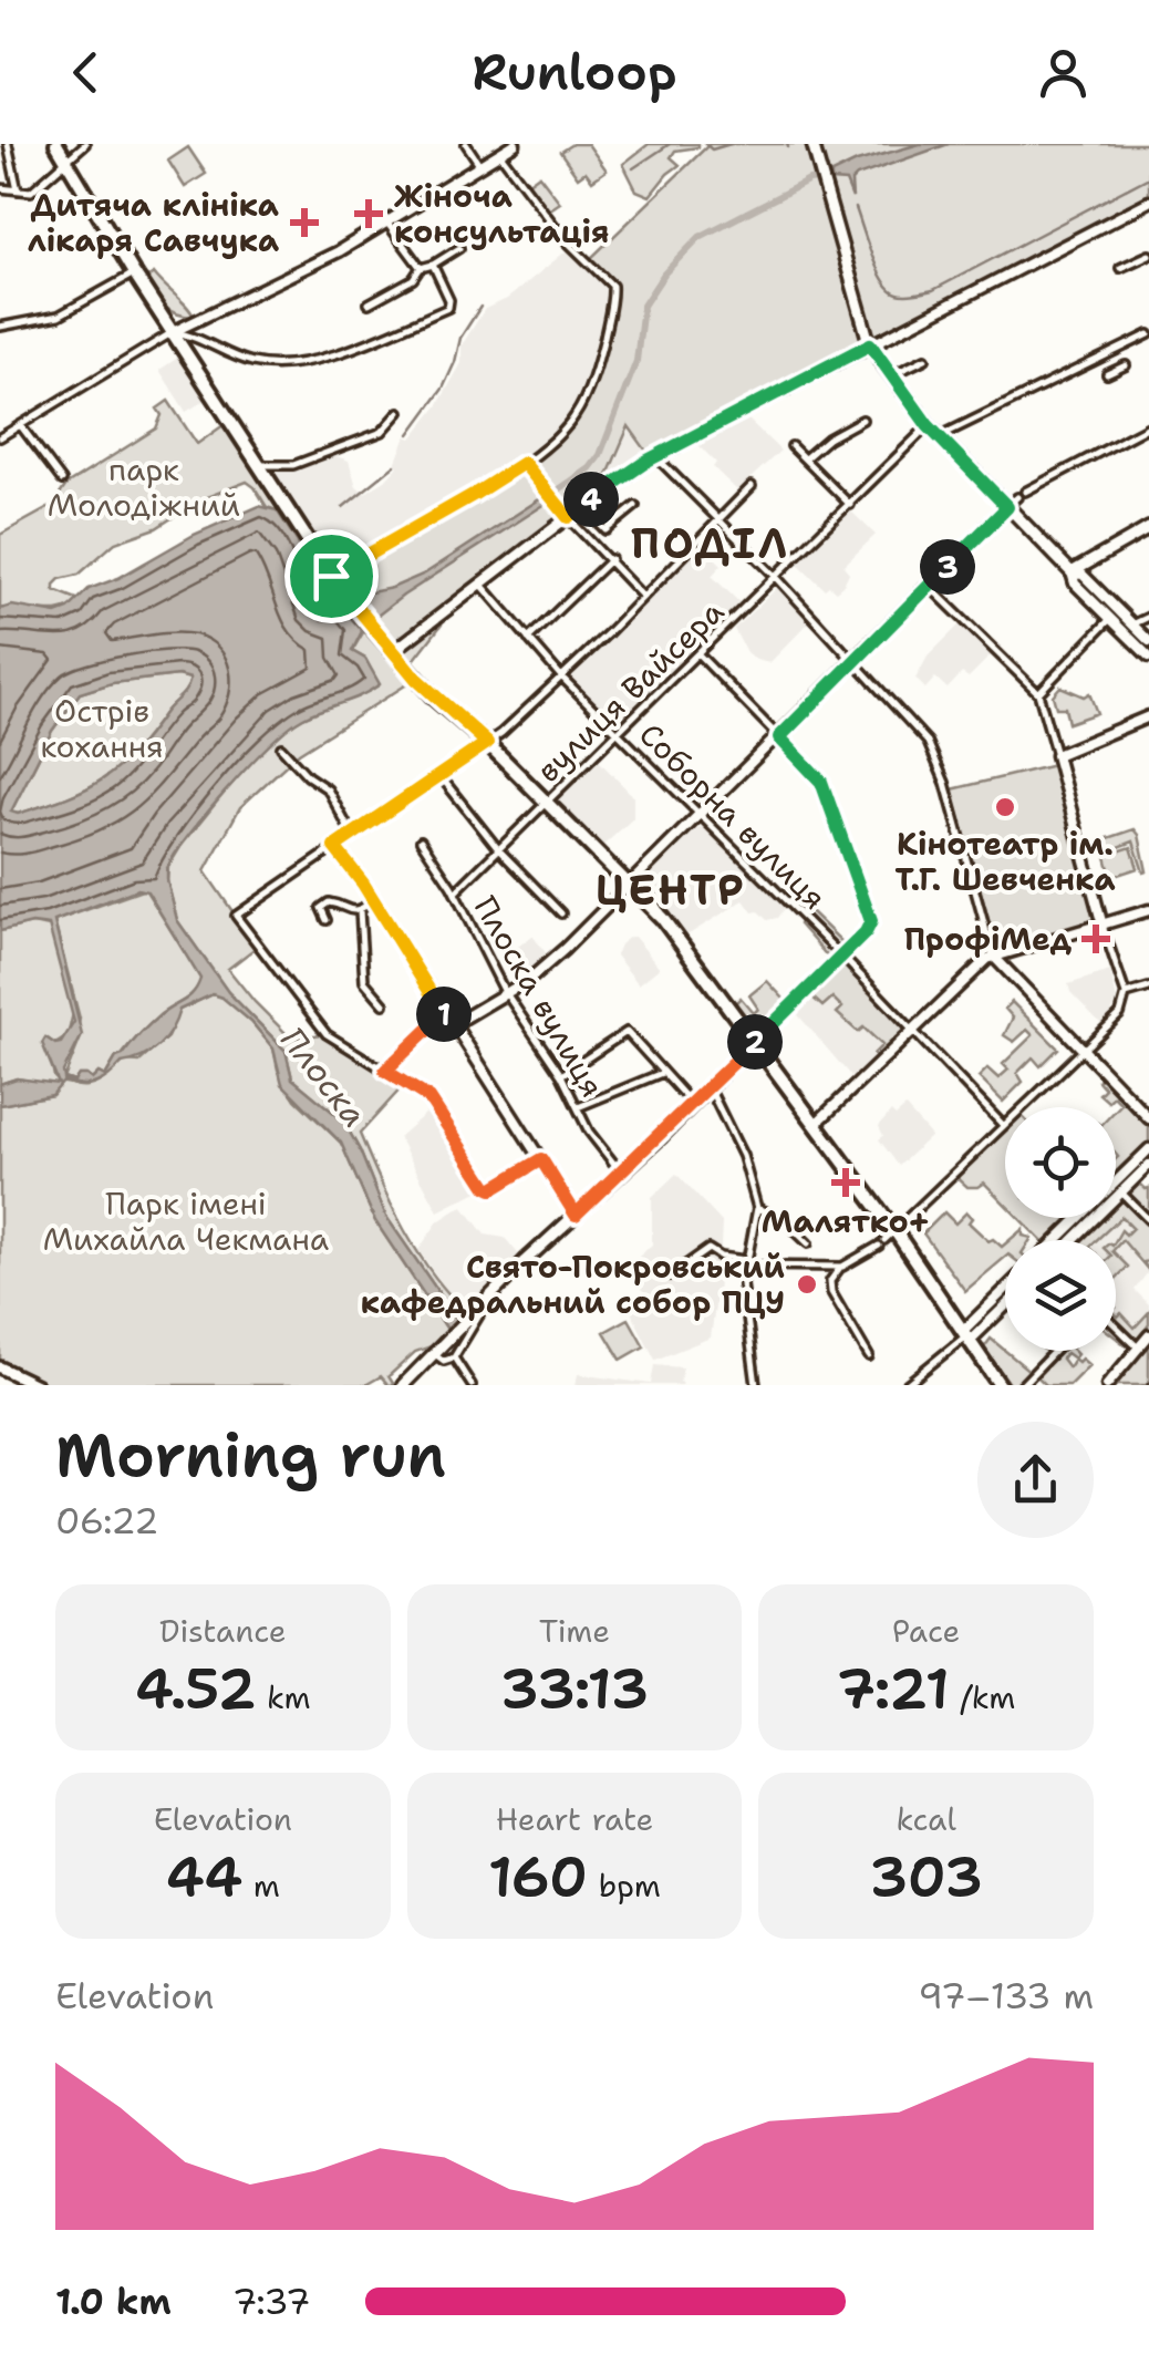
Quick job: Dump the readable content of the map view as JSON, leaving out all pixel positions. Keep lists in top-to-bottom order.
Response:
{
  "streets": {
    "street": ["вулиця Вайсера", "Соборна вулиця", "Плоска вулиця"]
  },
  "crossings": [
    ["вулиця Вайсера", "Соборна вулиця"],
    ["вулиця Вайсера", "Плоска вулиця"]
  ],
  "districts": ["ПОДІЛ", "ЦЕНТР"],
  "water": ["Плоска"],
  "parks": ["парк Молодіжний", "Острів кохання", "Парк імені Михайла Чекмана"],
  "places": {
    "health": [
      "Жіноча консультація",
      "Дитяча клініка лікаря Савчука",
      "ПрофіМед",
      "Малятко+"
    ],
    "other": ["Кінотеатр ім. Т.Г. Шевченка", "Свято-Покровський кафедральний собор ПЦУ"]
  },
  "page": {
    "header": "Runloop",
    "pins": [
      "4",
      "3",
      "1",
      "2"
    ],
    "heading": ["Morning run", "06:22"],
    "stats": [
      ["Distance", "4.52 km"],
      ["Time", "33:13"],
      ["Pace", "7:21 /km"],
      ["Elevation", "44 m"],
      ["Heart rate", "160 bpm"],
      ["kcal", "303"]
    ],
    "chart": ["Elevation", "97–133 m"],
    "list": [
      {
        "name": "1.0 km",
        "note": "7:37"
      }
    ]
  }
}
